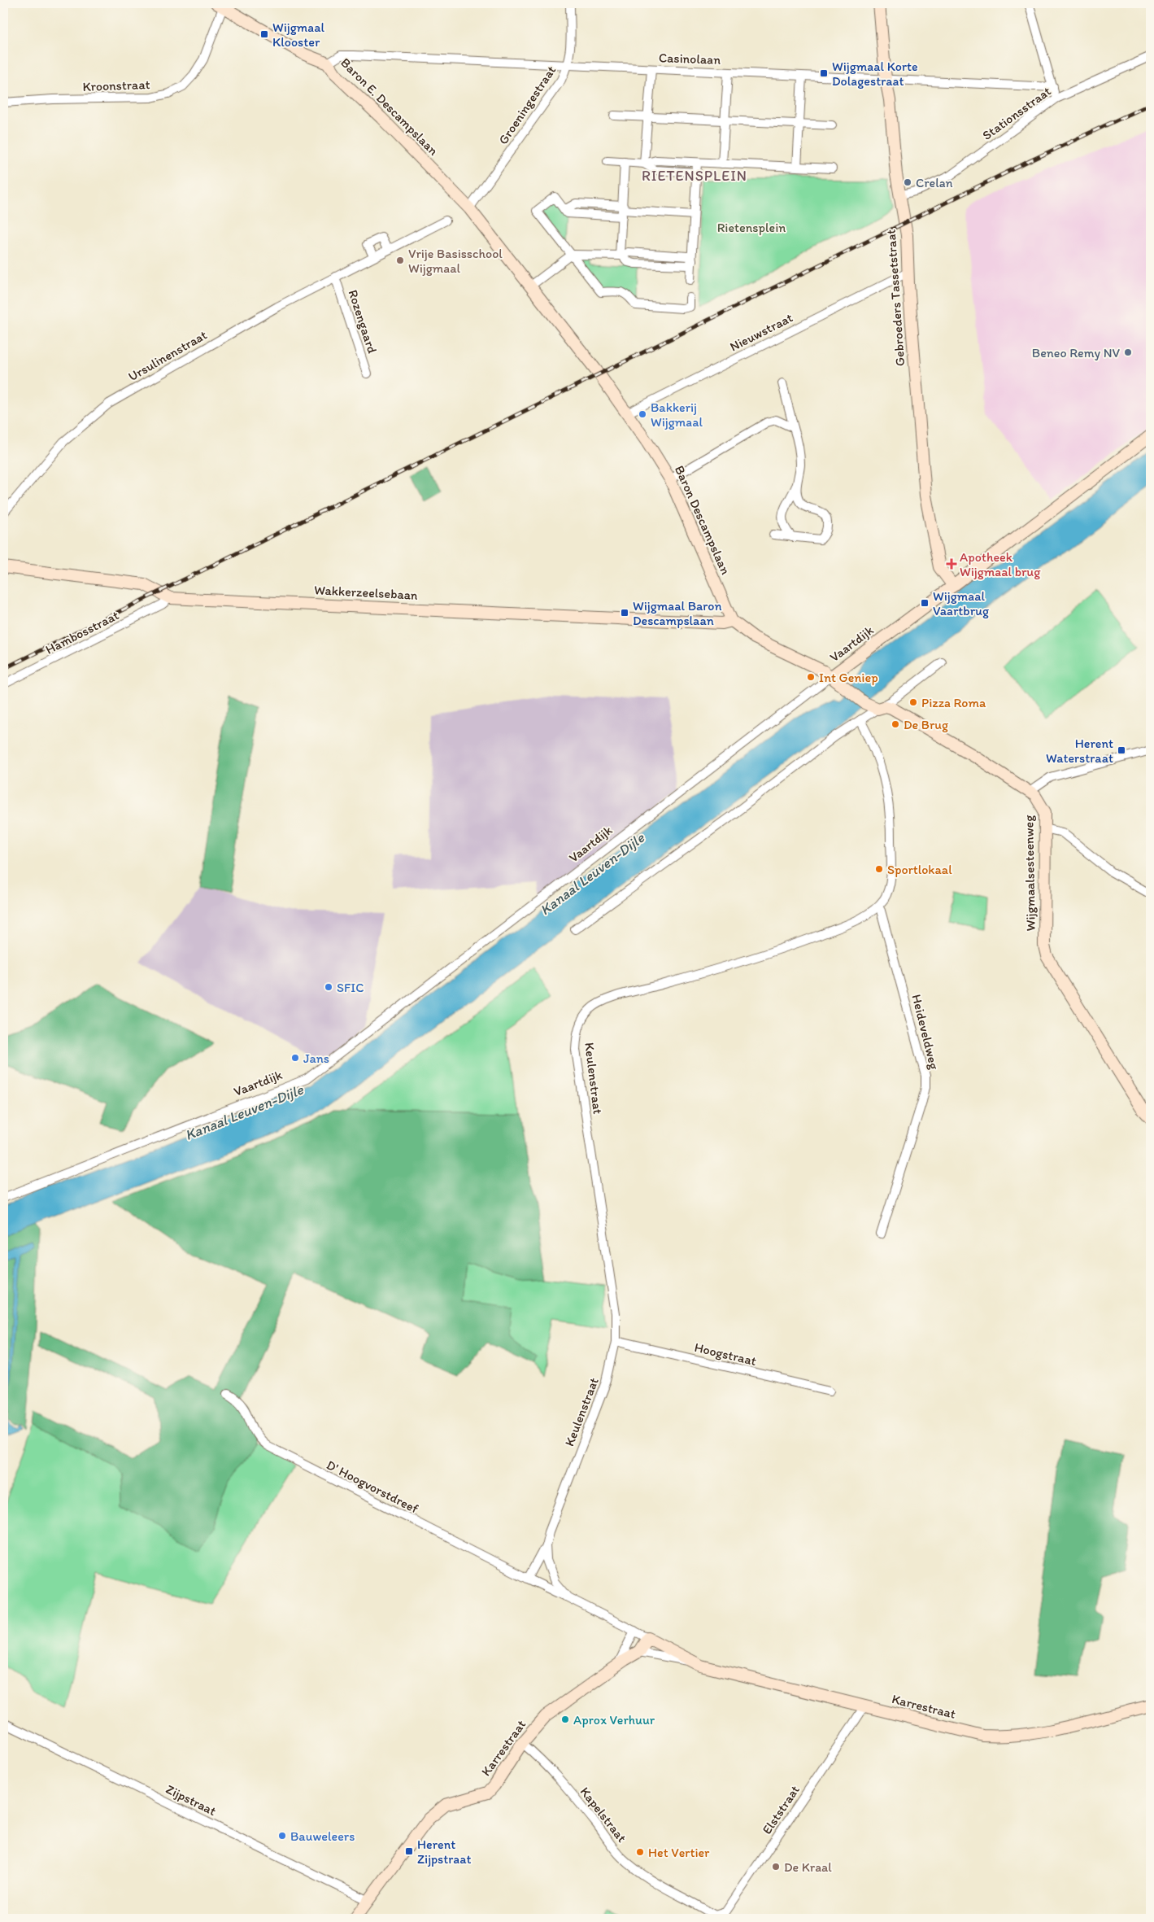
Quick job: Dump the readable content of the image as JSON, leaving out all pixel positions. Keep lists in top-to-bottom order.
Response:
{
  "streets": {
    "street": [
      "Casinolaan",
      "Kroonstraat",
      "Groeningestraat",
      "Baron E. Descampslaan",
      "Stationsstraat",
      "Gebroeders Tassetstraat",
      "Rozengaard",
      "Nieuwstraat",
      "Ursulinenstraat",
      "Baron Descampslaan",
      "Wakkerzeelsebaan",
      "Hambosstraat",
      "Vaartdijk",
      "Wijgmaalsesteenweg",
      "Heideveldweg",
      "Keulenstraat",
      "Hoogstraat",
      "D' Hoogvorstdreef",
      "Karrestraat",
      "Zijpstraat",
      "Elststraat",
      "Kapelstraat"
    ]
  },
  "crossings": [
    ["Casinolaan", "Groeningestraat"],
    ["Casinolaan", "Baron E. Descampslaan"],
    ["Casinolaan", "Gebroeders Tassetstraat"],
    ["Kroonstraat", "Baron E. Descampslaan"],
    ["Groeningestraat", "Baron E. Descampslaan"],
    ["Groeningestraat", "Baron Descampslaan"],
    ["Baron E. Descampslaan", "Baron Descampslaan"],
    ["Stationsstraat", "Gebroeders Tassetstraat"],
    ["Gebroeders Tassetstraat", "Nieuwstraat"],
    ["Gebroeders Tassetstraat", "Vaartdijk"],
    ["Rozengaard", "Ursulinenstraat"],
    ["Nieuwstraat", "Baron Descampslaan"],
    ["Baron Descampslaan", "Wakkerzeelsebaan"],
    ["Baron Descampslaan", "Vaartdijk"],
    ["Baron Descampslaan", "Wijgmaalsesteenweg"],
    ["Wakkerzeelsebaan", "Hambosstraat"],
    ["Vaartdijk", "Wijgmaalsesteenweg"],
    ["Heideveldweg", "Keulenstraat"],
    ["Keulenstraat", "Hoogstraat"],
    ["Keulenstraat", "D' Hoogvorstdreef"],
    ["Keulenstraat", "Karrestraat"],
    ["Karrestraat", "Zijpstraat"],
    ["Karrestraat", "Elststraat"],
    ["Karrestraat", "Kapelstraat"],
    ["Elststraat", "Kapelstraat"]
  ],
  "districts": ["RIETENSPLEIN"],
  "water": ["Kanaal Leuven-Dijle"],
  "parks": ["Rietensplein"],
  "places": {
    "transit": [
      "Wijgmaal Klooster",
      "Wijgmaal Korte Dolagestraat",
      "Wijgmaal Vaartbrug",
      "Wijgmaal Baron Descampslaan",
      "Herent Waterstraat",
      "Herent Zijpstraat"
    ],
    "other": [
      "Crelan",
      "Vrije Basisschool Wijgmaal",
      "Beneo Remy NV",
      "Bakkerij Wijgmaal",
      "Int Geniep",
      "Pizza Roma",
      "De Brug",
      "Sportlokaal",
      "SFIC",
      "Jans",
      "Aprox Verhuur",
      "Bauweleers",
      "Het Vertier",
      "De Kraal"
    ],
    "health": ["Apotheek Wijgmaal brug"]
  }
}
